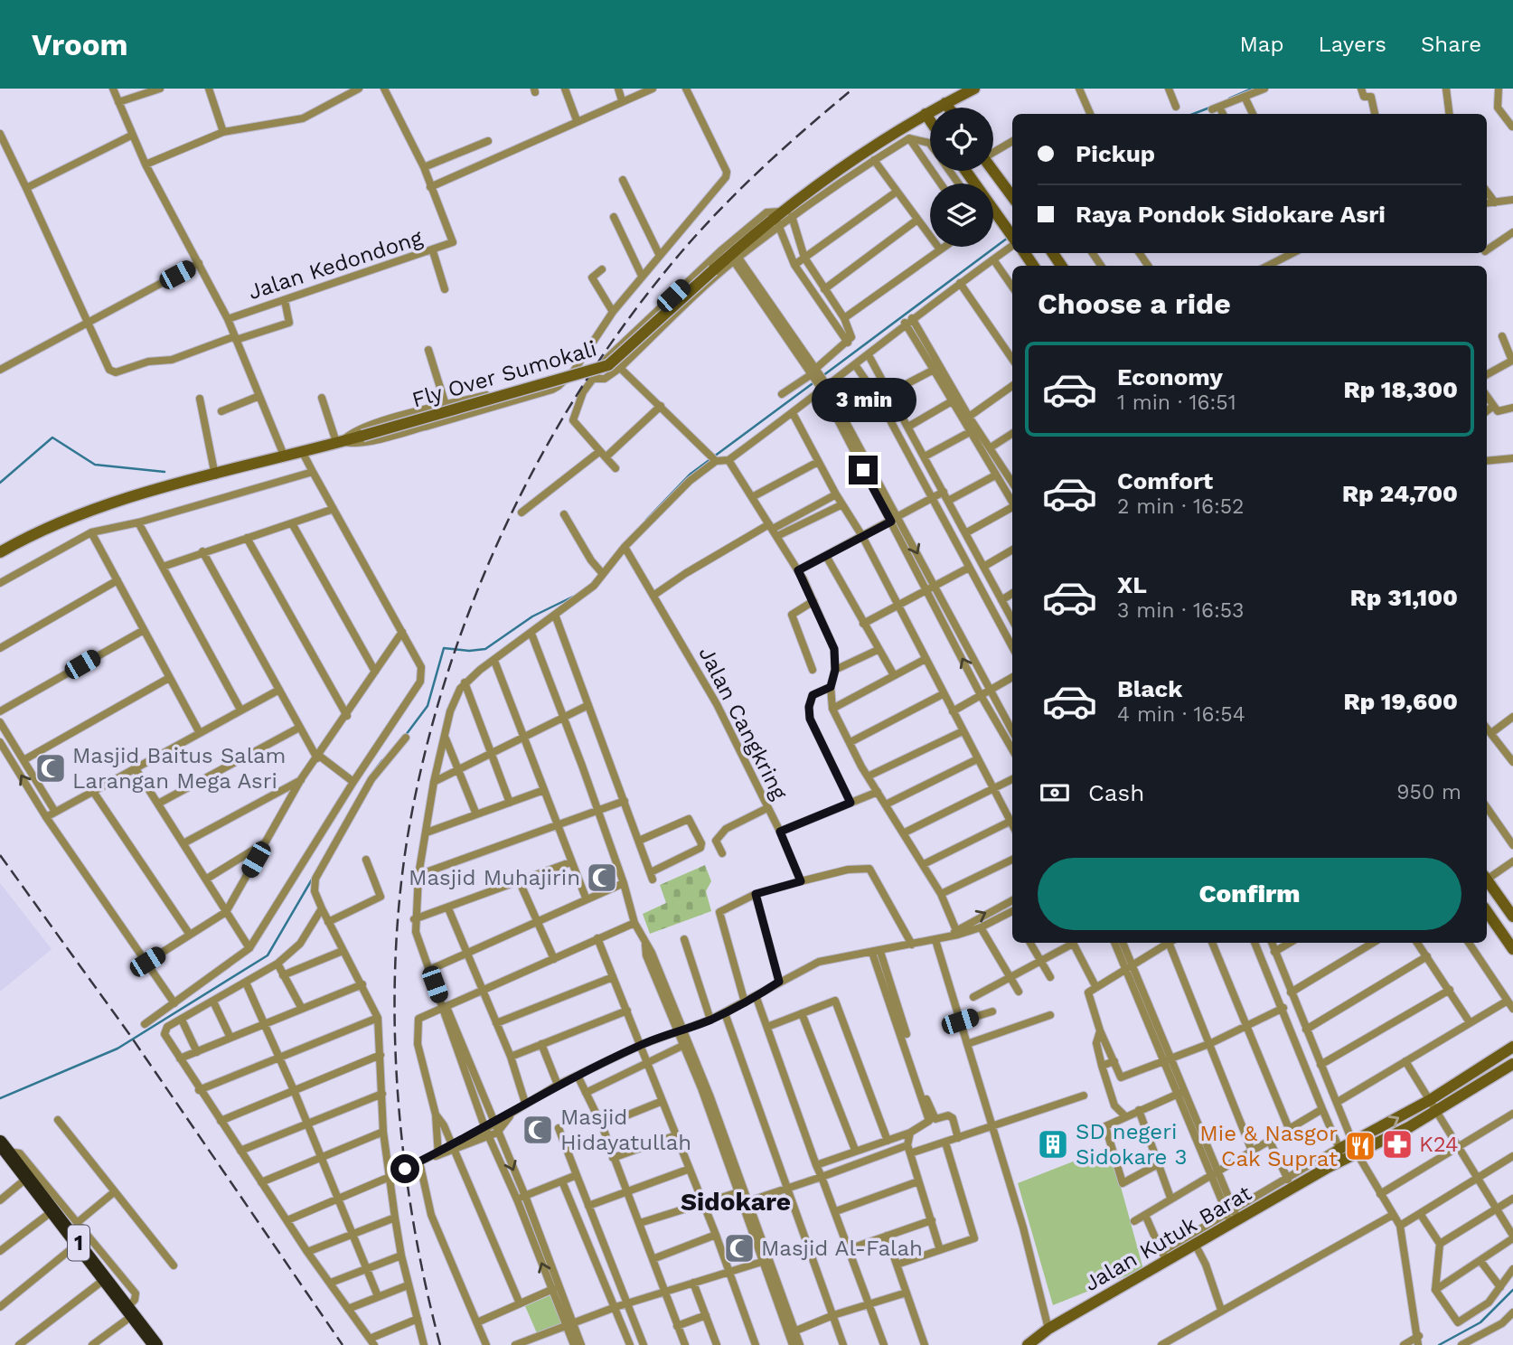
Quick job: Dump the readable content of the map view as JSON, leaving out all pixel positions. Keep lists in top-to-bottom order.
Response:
{
  "streets": {
    "highway": ["1"],
    "main road": ["Fly Over Sumokali", "Jalan Kutuk Barat"],
    "street": ["Jalan Kedondong", "Jalan Cangkring"]
  },
  "districts": ["Sidokare"],
  "places": {
    "mosque": [
      "Masjid Baitus Salam Larangan Mega Asri",
      "Masjid Muhajirin",
      "Masjid Hidayatullah",
      "Masjid Al-Falah"
    ],
    "building": ["SD negeri Sidokare 3"],
    "pharmacy": ["K24"],
    "restaurant": ["Mie & Nasgor Cak Suprat"]
  },
  "page": {
    "header": "Vroom",
    "nav": ["Map", "Layers", "Share"],
    "banner": ["Pickup", "Raya Pondok Sidokare Asri"],
    "heading": "Choose a ride",
    "list": [
      {
        "name": "Economy",
        "note": "1 min · 16:51",
        "value": "Rp 18,300"
      },
      {
        "name": "Comfort",
        "note": "2 min · 16:52",
        "value": "Rp 24,700"
      },
      {
        "name": "XL",
        "note": "3 min · 16:53",
        "value": "Rp 31,100"
      },
      {
        "name": "Black",
        "note": "4 min · 16:54",
        "value": "Rp 19,600"
      }
    ],
    "bubble": "3 min",
    "pay": ["Cash", "950 m"],
    "buttons": "Confirm"
  }
}
